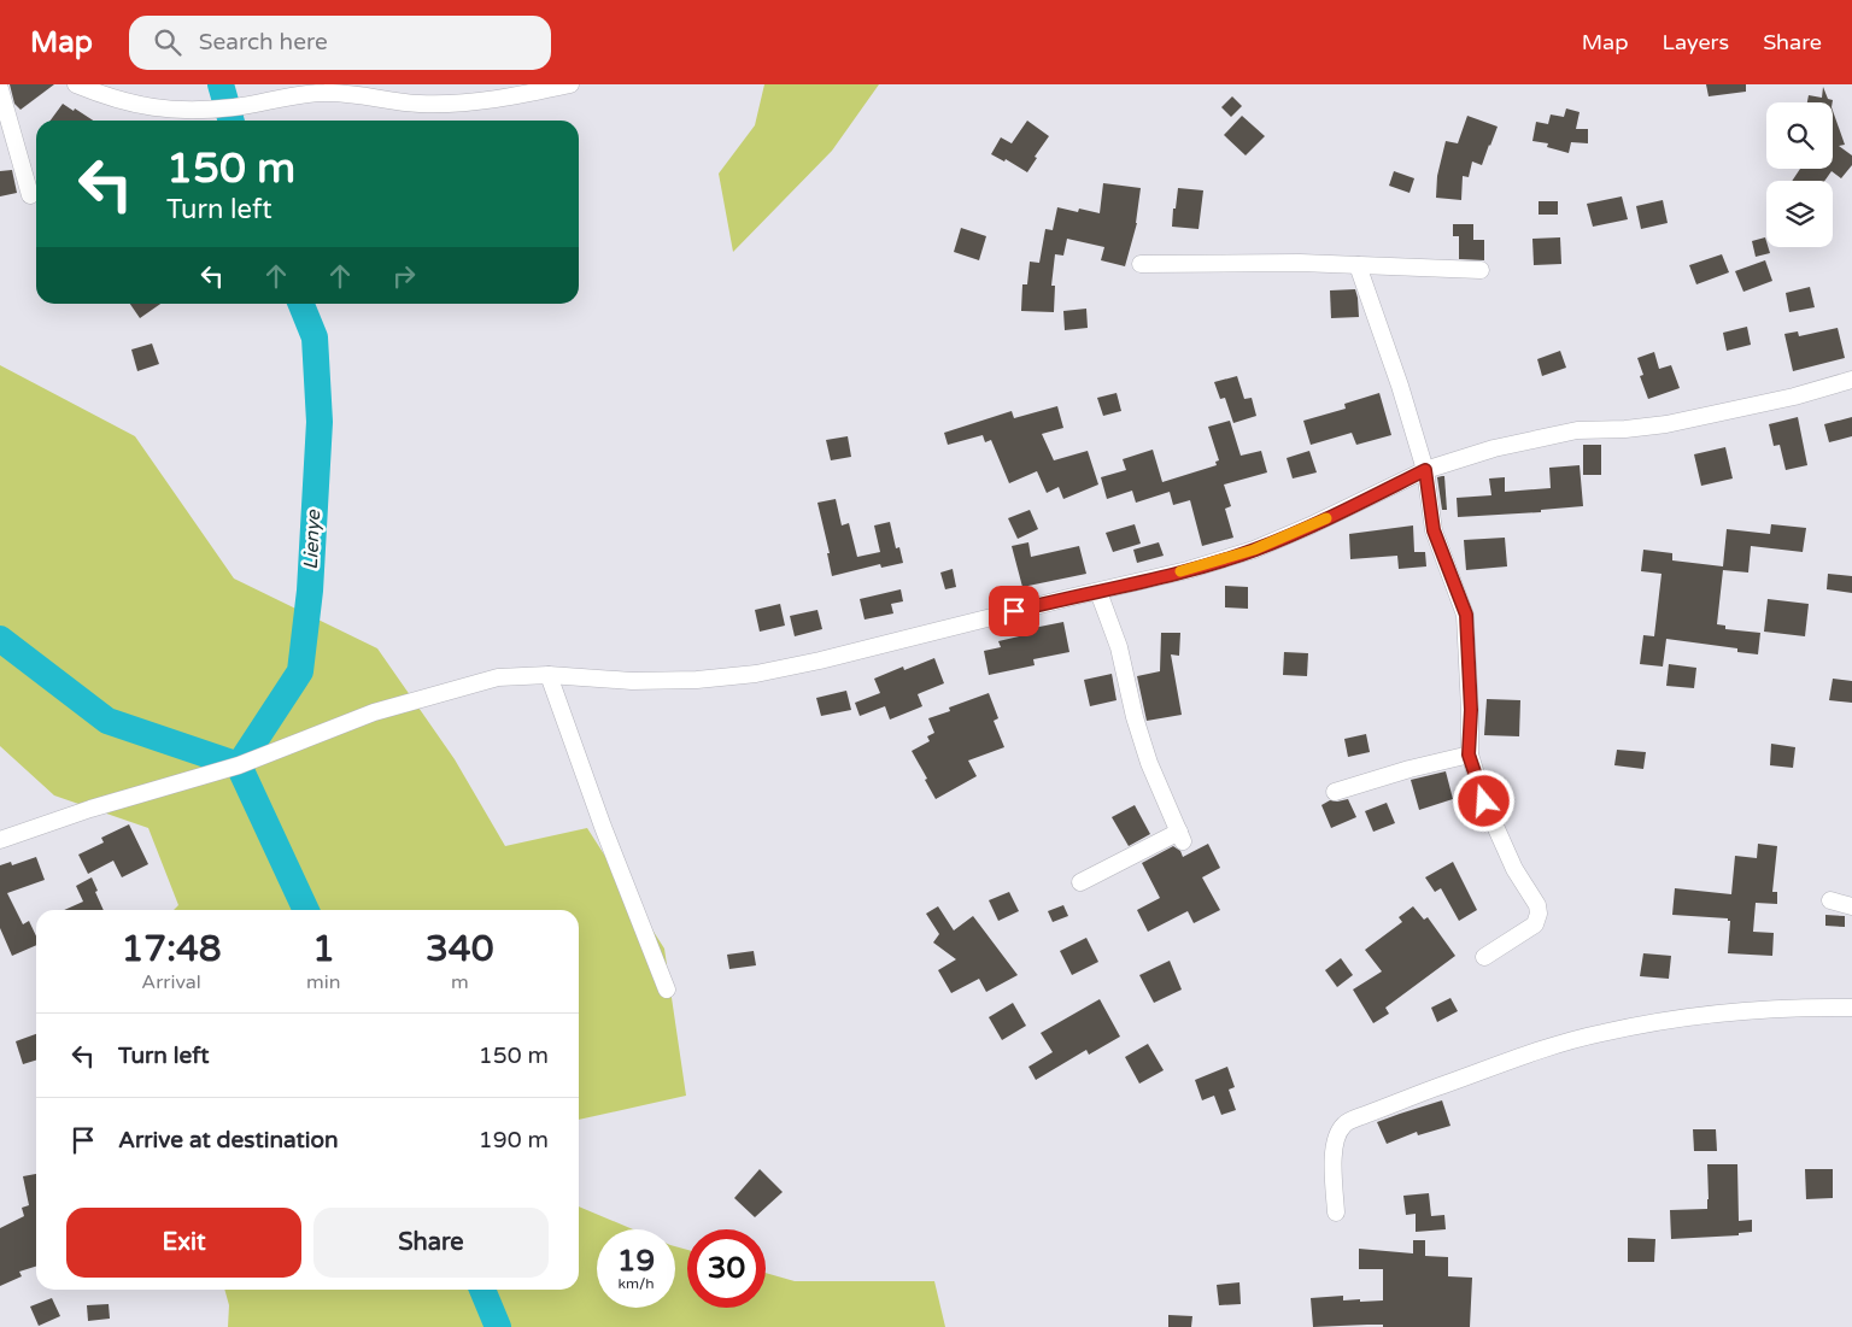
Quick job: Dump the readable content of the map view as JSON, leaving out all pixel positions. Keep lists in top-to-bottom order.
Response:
{
  "water": ["Lienye"],
  "page": {
    "header": "Map",
    "search": "Search here",
    "nav": ["Map", "Layers", "Share"],
    "turn": ["150 m", "Turn left"],
    "eta": [
      "17:48",
      "Arrival",
      "1",
      "min",
      "340",
      "m"
    ],
    "list": [
      {
        "name": "Turn left",
        "value": "150 m"
      },
      {
        "name": "Arrive at destination",
        "value": "190 m"
      }
    ],
    "buttons": ["Exit", "Share"],
    "speed": "19 km/h",
    "limit": "30"
  }
}
